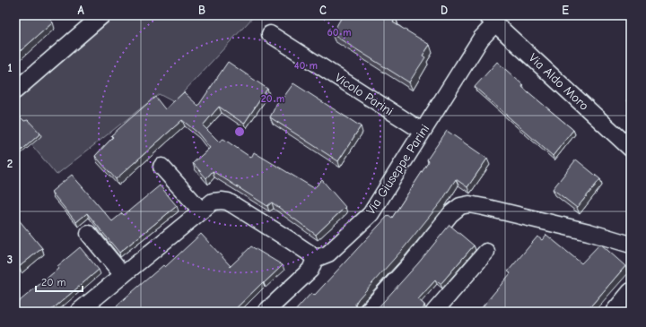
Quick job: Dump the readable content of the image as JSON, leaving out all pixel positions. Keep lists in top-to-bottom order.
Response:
{
  "streets": {
    "street": ["Via Aldo Moro", "Vicolo Parini", "Via Giuseppe Parini"]
  },
  "crossings": [
    ["Via Aldo Moro", "Via Giuseppe Parini"],
    ["Vicolo Parini", "Via Giuseppe Parini"]
  ],
  "scale_bar": "20 m",
  "grid": {
    "columns": [
      "A",
      "B",
      "C",
      "D",
      "E"
    ],
    "rows": ["1", "2", "3"]
  },
  "rings": ["60 m", "40 m", "20 m"]
}
